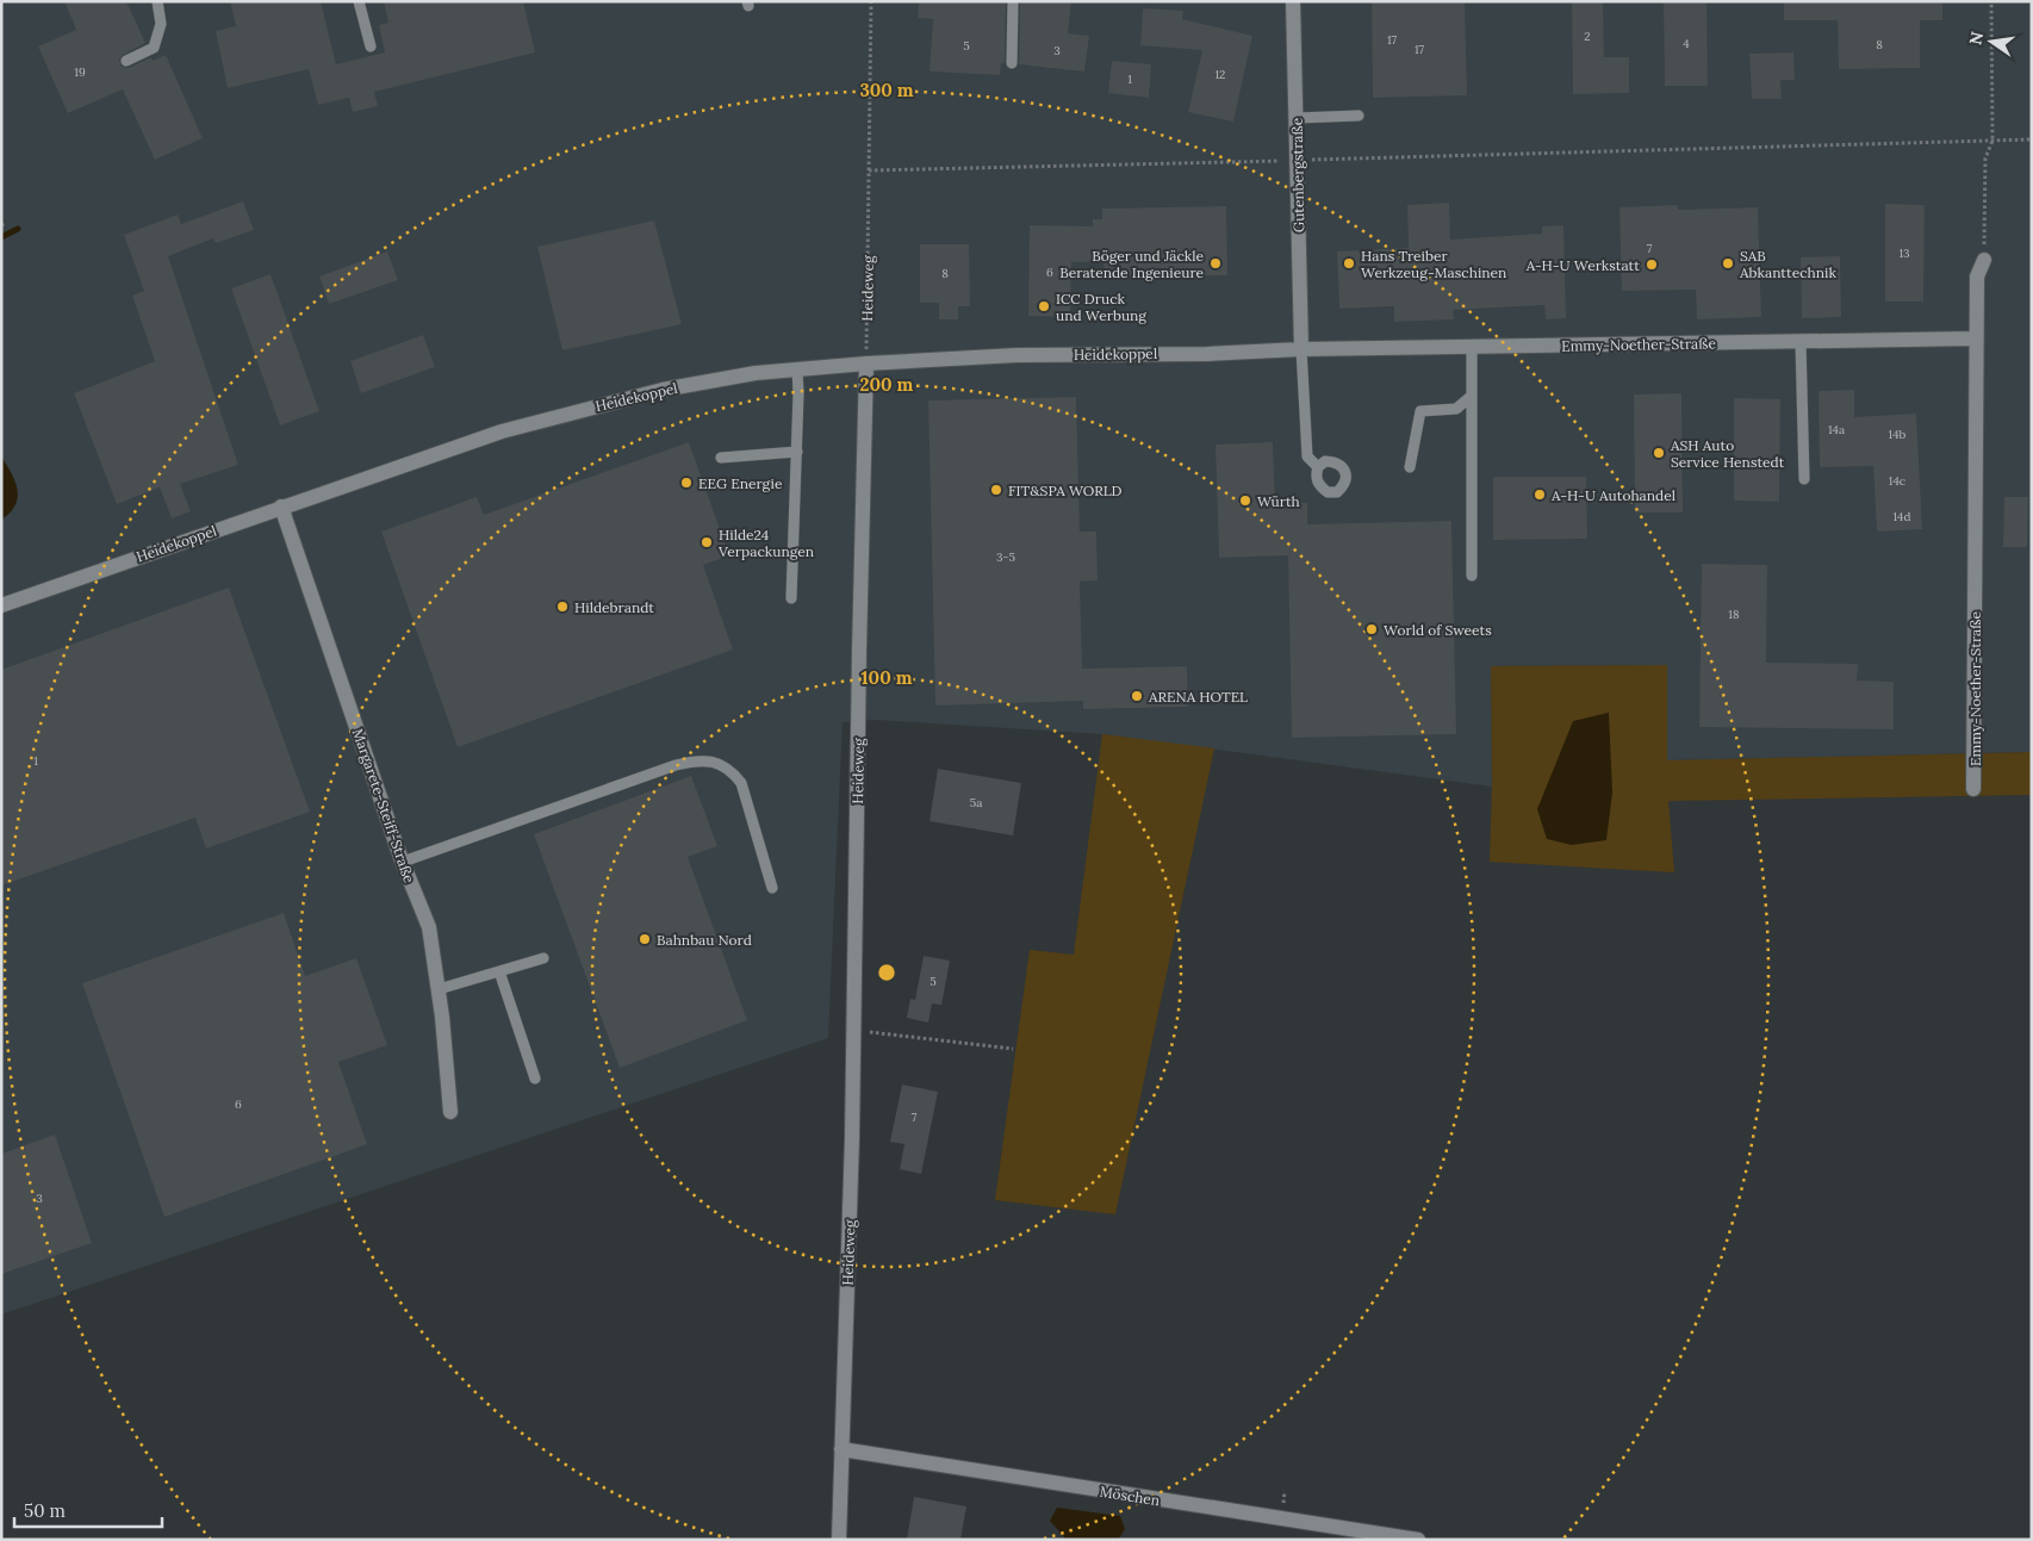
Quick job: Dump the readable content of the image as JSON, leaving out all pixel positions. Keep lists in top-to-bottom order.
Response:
{
  "streets": {
    "street": [
      "Gutenbergstraße",
      "Heideweg",
      "Emmy-Noether-Straße",
      "Heidekoppel",
      "Margarete-Steiff-Straße",
      "Möschen"
    ]
  },
  "crossings": [
    ["Gutenbergstraße", "Emmy-Noether-Straße"],
    ["Gutenbergstraße", "Heidekoppel"],
    ["Heideweg", "Heidekoppel"],
    ["Heideweg", "Möschen"],
    ["Emmy-Noether-Straße", "Heidekoppel"],
    ["Heidekoppel", "Margarete-Steiff-Straße"]
  ],
  "places": [
    "Böger und Jäckle Beratende Ingenieure",
    "Hans Treiber Werkzeug-Maschinen",
    "SAB Abkanttechnik",
    "A-H-U Werkstatt",
    "ICC Druck und Werbung",
    "ASH Auto Service Henstedt",
    "EEG Energie",
    "FIT&SPA WORLD",
    "A-H-U Autohandel",
    "Würth",
    "Hilde24 Verpackungen",
    "Hildebrandt",
    "World of Sweets",
    "ARENA HOTEL",
    "Bahnbau Nord"
  ],
  "house_numbers": [
    "2",
    "17",
    "4",
    "8",
    "5",
    "17",
    "3",
    "19",
    "12",
    "1",
    "7",
    "13",
    "6",
    "8",
    "14a",
    "14b",
    "14c",
    "14d",
    "3-5",
    "18",
    "1",
    "5a",
    "5",
    "6",
    "7",
    "3"
  ],
  "scale_bar": "50 m",
  "north": "left",
  "rings": ["300 m", "200 m", "100 m"]
}
